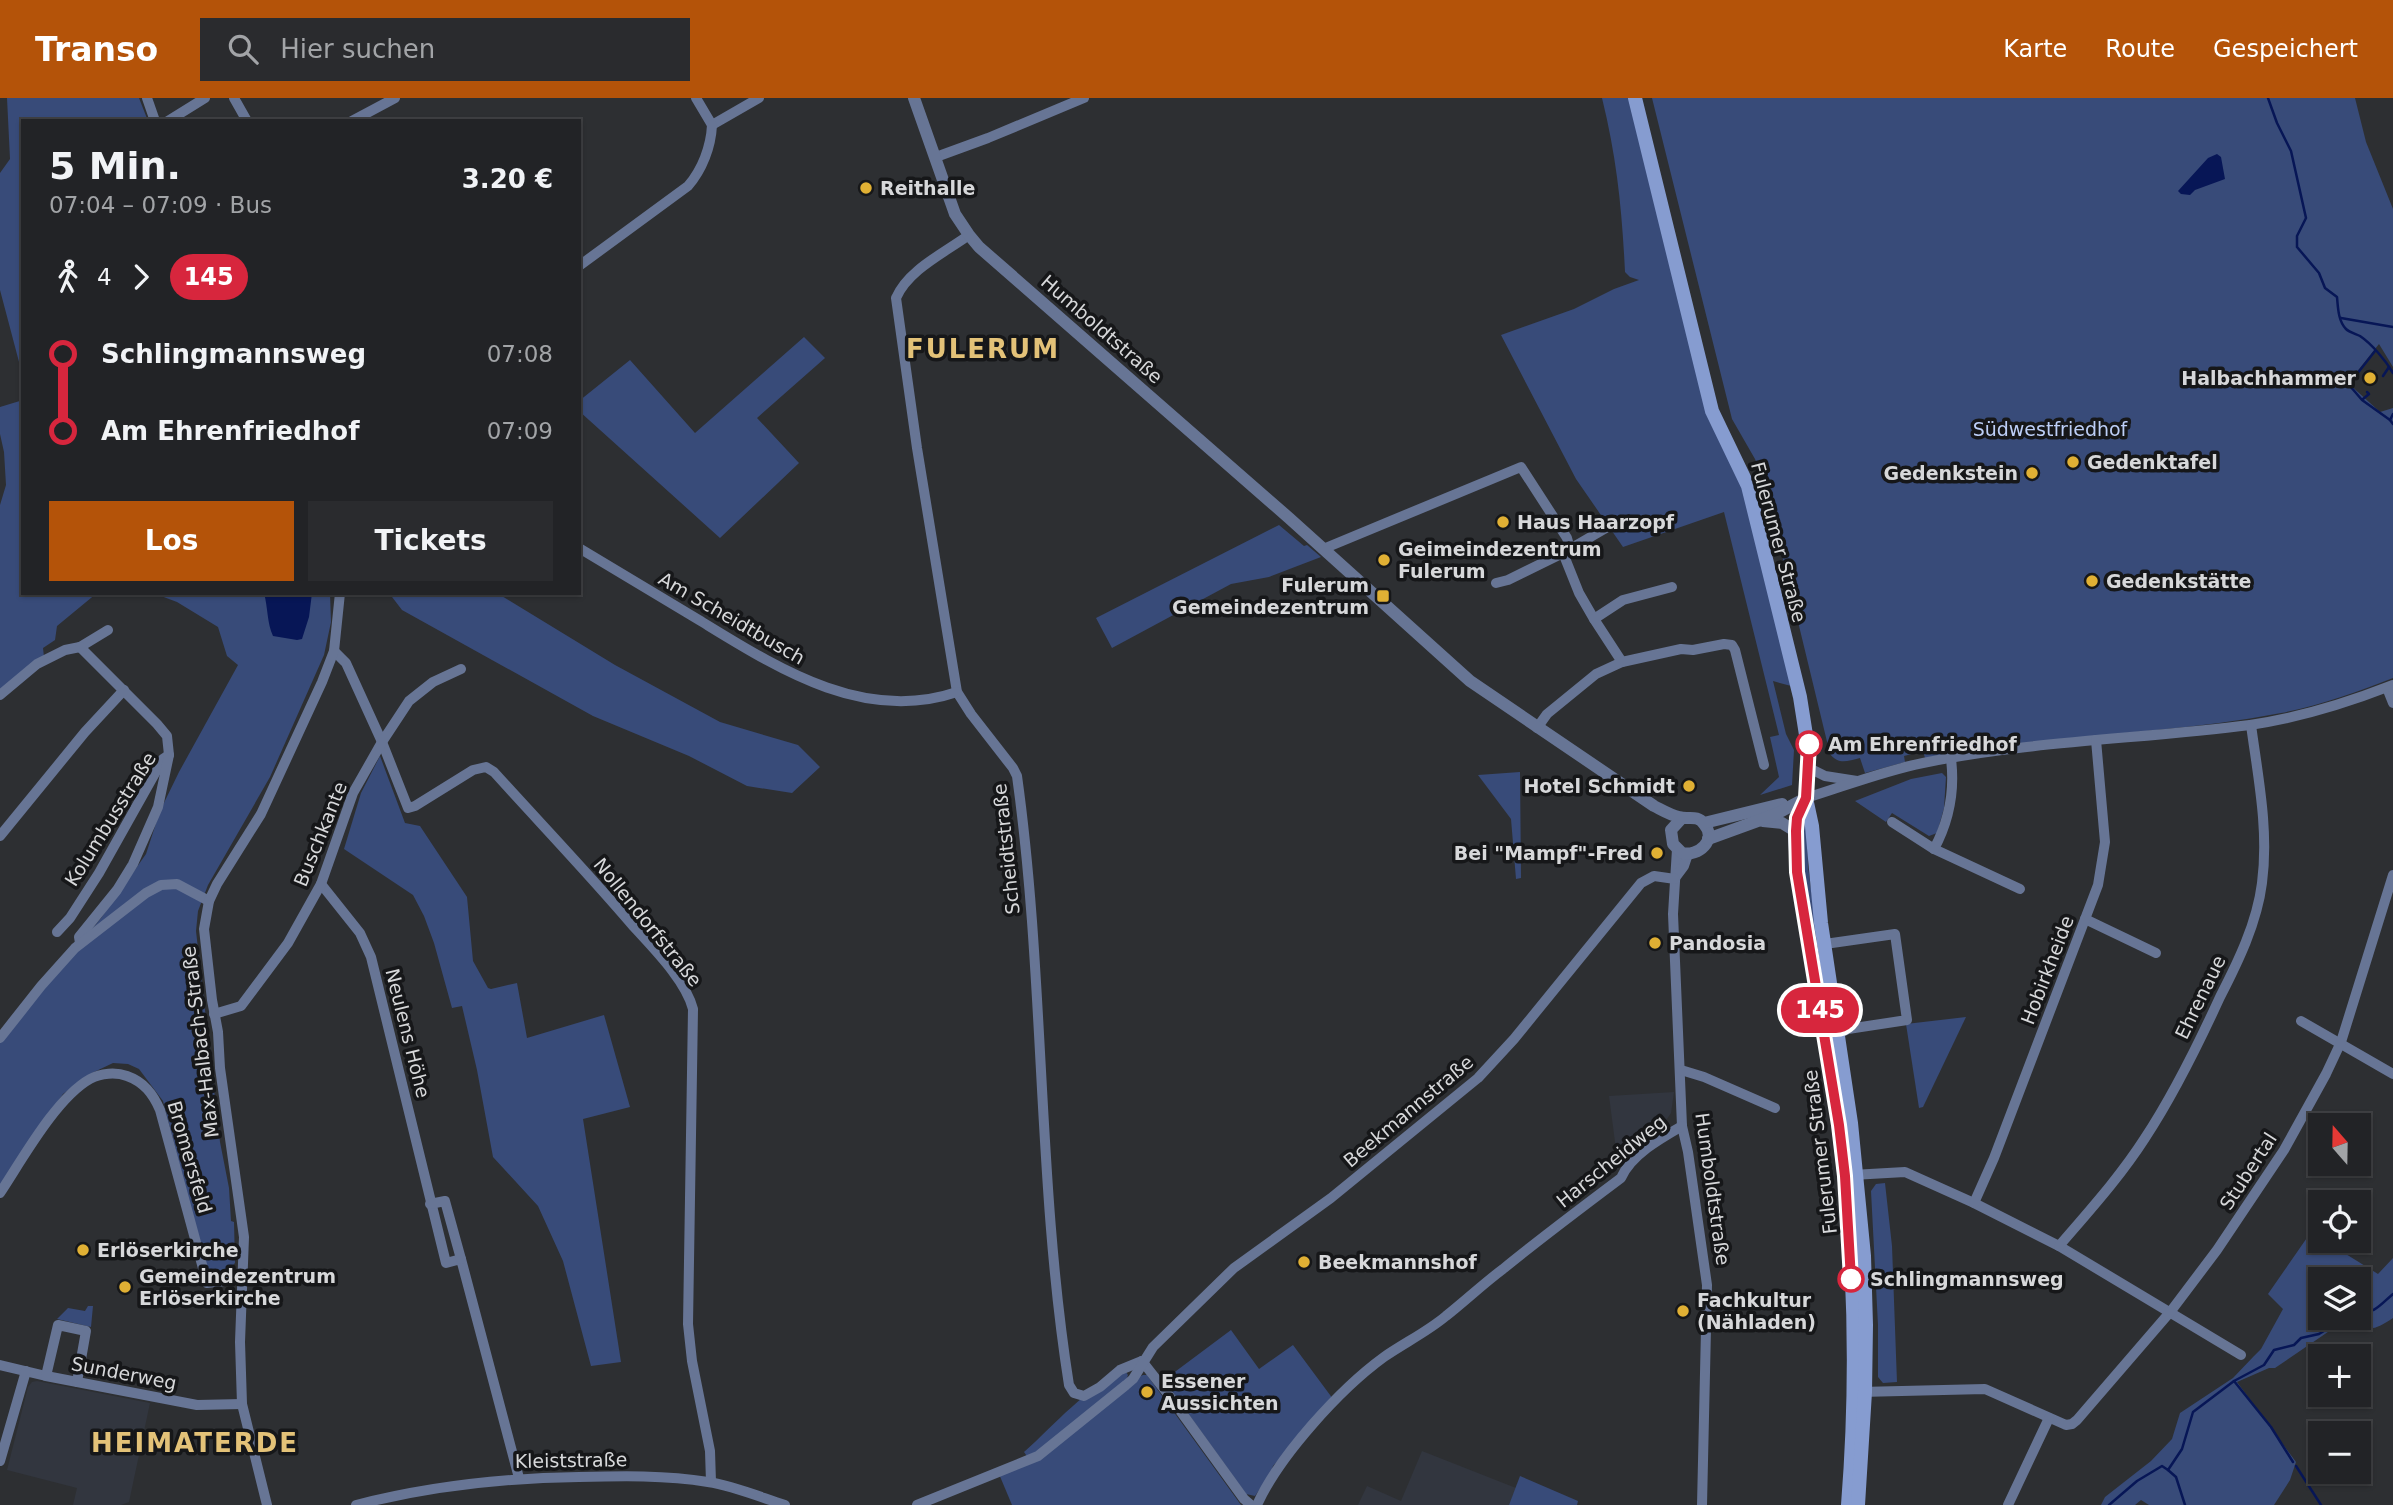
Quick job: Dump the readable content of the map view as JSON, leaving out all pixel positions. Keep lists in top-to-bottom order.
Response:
{
  "streets": {
    "main road": ["Fulerumer Straße"],
    "street": [
      "Humboldtstraße",
      "Am Scheidtbusch",
      "Kolumbusstraße",
      "Buschkante",
      "Scheidtstraße",
      "Nollendorfstraße",
      "Hobirkheide",
      "Ehrenaue",
      "Neulens Höhe",
      "Max-Halbach-Straße",
      "Beekmannstraße",
      "Bromersfeld",
      "Harscheidweg",
      "Stubertal",
      "Sunderweg",
      "Kleiststraße"
    ]
  },
  "crossings": [
    ["Humboldtstraße", "Scheidtstraße"],
    ["Humboldtstraße", "Beekmannstraße"],
    ["Humboldtstraße", "Harscheidweg"],
    ["Fulerumer Straße", "Stubertal"],
    ["Am Scheidtbusch", "Scheidtstraße"],
    ["Kolumbusstraße", "Max-Halbach-Straße"],
    ["Buschkante", "Nollendorfstraße"],
    ["Buschkante", "Neulens Höhe"],
    ["Buschkante", "Max-Halbach-Straße"],
    ["Scheidtstraße", "Beekmannstraße"],
    ["Nollendorfstraße", "Max-Halbach-Straße"],
    ["Nollendorfstraße", "Kleiststraße"],
    ["Max-Halbach-Straße", "Bromersfeld"],
    ["Max-Halbach-Straße", "Sunderweg"]
  ],
  "districts": ["FULERUM", "HEIMATERDE"],
  "parks": ["Südwestfriedhof"],
  "places": {
    "other": [
      "Reithalle",
      "Halbachhammer",
      "Gedenktafel",
      "Gedenkstein",
      "Haus Haarzopf",
      "Geimeindezentrum Fulerum",
      "Gedenkstätte",
      "Am Ehrenfriedhof",
      "Hotel Schmidt",
      "Bei \"Mampf\"-Fred",
      "Pandosia",
      "Erlöserkirche",
      "Beekmannshof",
      "Schlingmannsweg",
      "Gemeindezentrum Erlöserkirche",
      "Fachkultur (Nähladen)",
      "Essener Aussichten"
    ],
    "transit": ["Fulerum Gemeindezentrum"]
  },
  "lines": ["bus line 145"],
  "north": "top",
  "page": {
    "header": "Transo",
    "search": "Hier suchen",
    "nav": ["Karte", "Route", "Gespeichert"],
    "on_map": "145",
    "heading": ["5 Min.", "07:04 – 07:09 · Bus", "3.20 €"],
    "legs": ["4", "145"],
    "list": [
      {
        "name": "Schlingmannsweg",
        "value": "07:08"
      },
      {
        "name": "Am Ehrenfriedhof",
        "value": "07:09"
      }
    ],
    "buttons": ["Los", "Tickets"],
    "map_buttons": ["+", "−"]
  }
}
